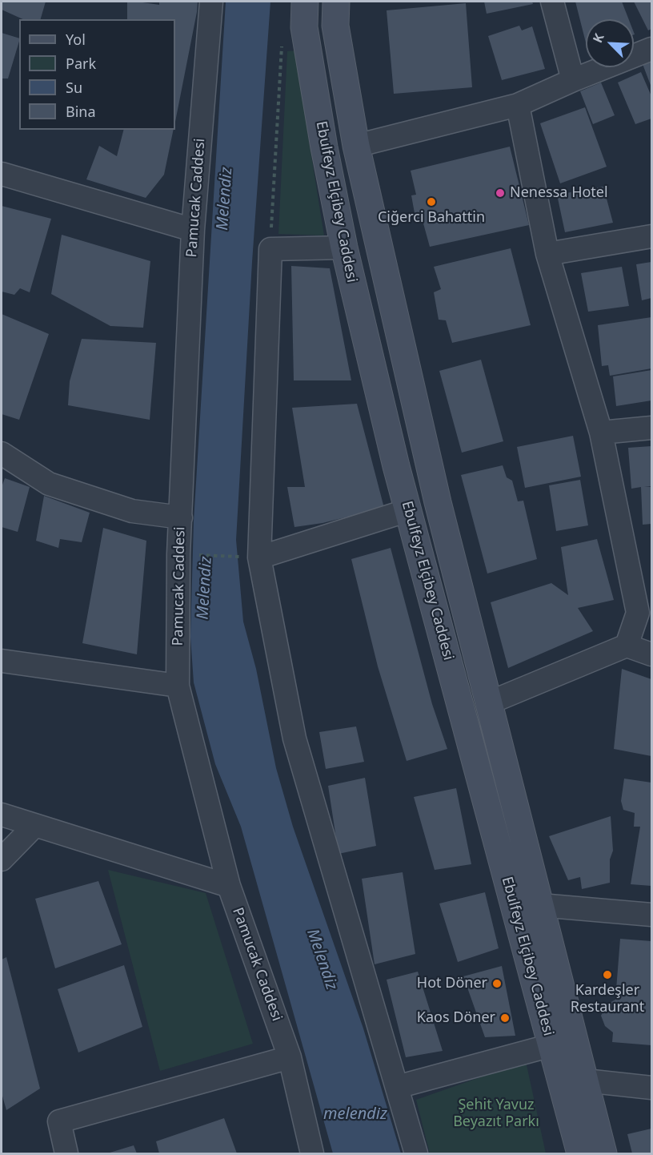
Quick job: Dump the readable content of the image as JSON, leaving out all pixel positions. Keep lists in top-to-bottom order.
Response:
{
  "streets": {
    "main road": ["Ebulfeyz Elçibey Caddesi"],
    "street": ["Pamucak Caddesi"]
  },
  "water": ["Melendiz", "melendiz"],
  "parks": ["Şehit Yavuz Beyazıt Parkı"],
  "places": [
    "Nenessa Hotel",
    "Ciğerci Bahattin",
    "Kardeşler Restaurant",
    "Hot Döner",
    "Kaos Döner"
  ],
  "legend": [
    "Yol",
    "Park",
    "Su",
    "Bina"
  ],
  "north": "top left"
}
